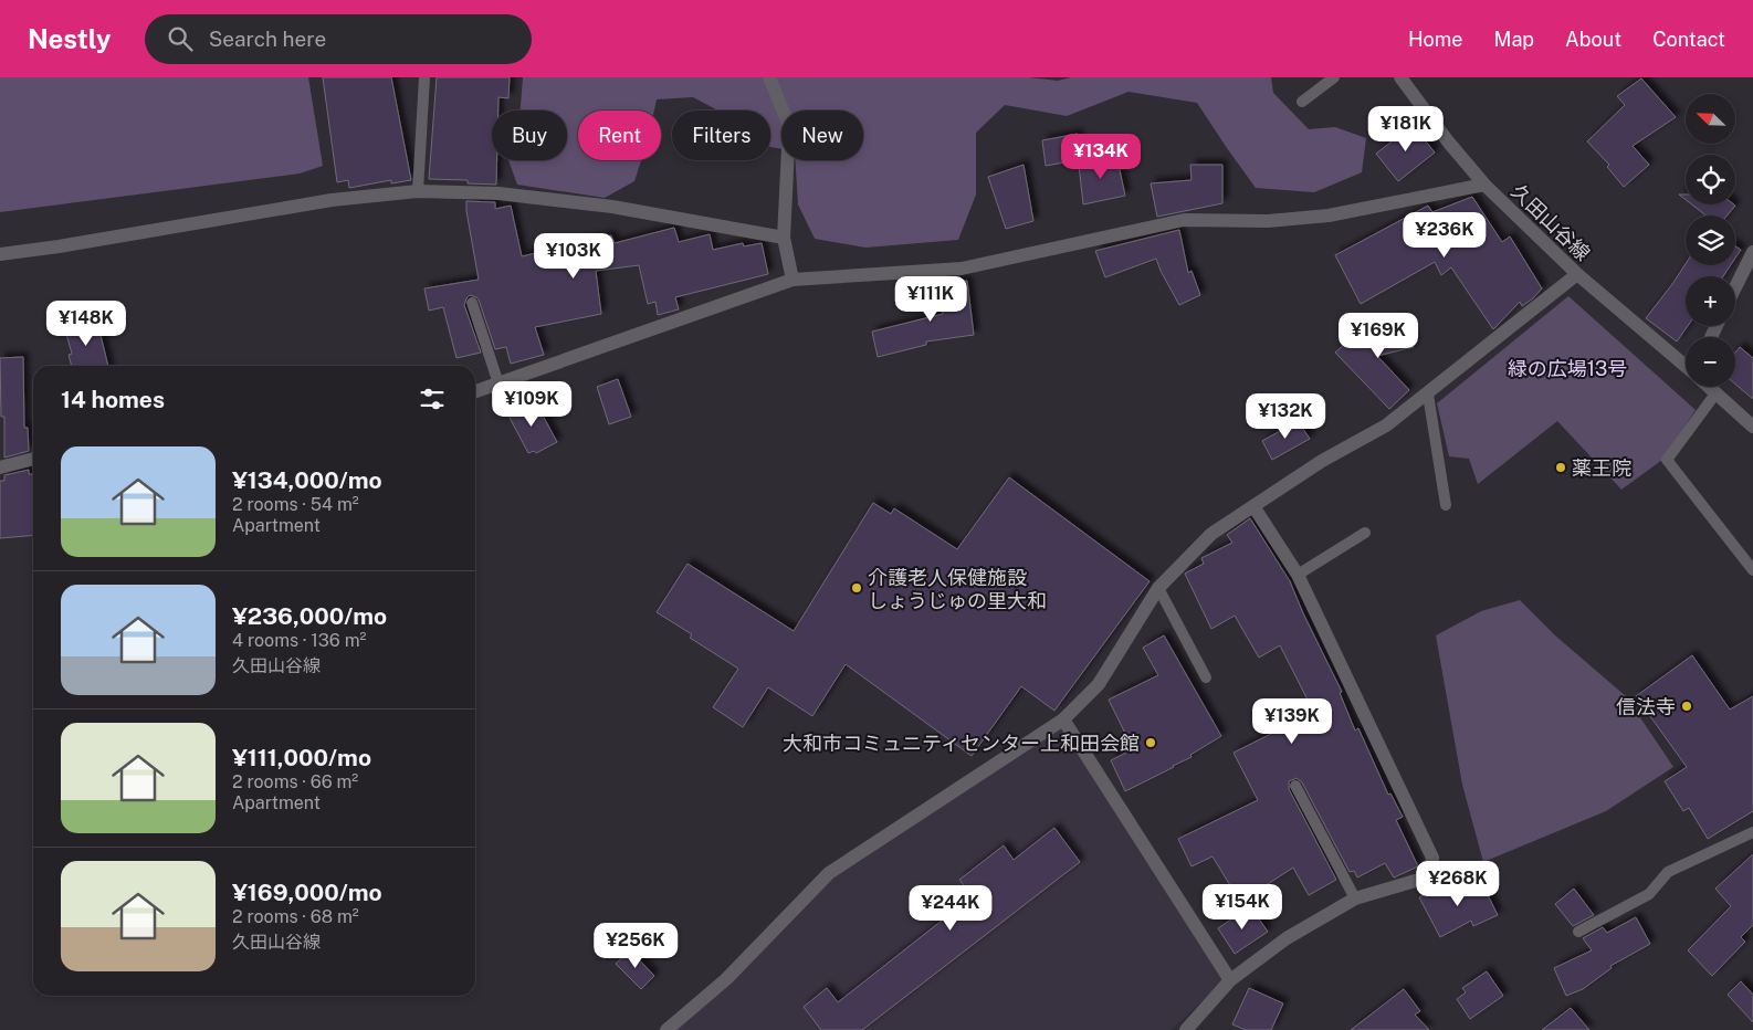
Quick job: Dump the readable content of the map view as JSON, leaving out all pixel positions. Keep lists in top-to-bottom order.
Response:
{
  "streets": {
    "street": ["久田山谷線"]
  },
  "parks": ["緑の広場13号"],
  "places": [
    "薬王院",
    "介護老人保健施設 しょうじゅの里大和",
    "信法寺",
    "大和市コミュニティセンター上和田会館"
  ],
  "north": "top left",
  "page": {
    "header": "Nestly",
    "search": "Search here",
    "nav": [
      "Home",
      "Map",
      "About",
      "Contact"
    ],
    "map_buttons": ["+", "−"],
    "price": [
      "¥181K",
      "¥134K",
      "¥236K",
      "¥103K",
      "¥111K",
      "¥148K",
      "¥169K",
      "¥109K",
      "¥132K",
      "¥139K",
      "¥268K",
      "¥154K",
      "¥244K",
      "¥256K"
    ],
    "chip": [
      "Buy",
      "Rent",
      "Filters",
      "New"
    ],
    "heading": "14 homes",
    "list": [
      {
        "name": "¥134,000/mo",
        "note": "2 rooms · 54 m² · Apartment"
      },
      {
        "name": "¥236,000/mo",
        "note": "4 rooms · 136 m² · 久田山谷線"
      },
      {
        "name": "¥111,000/mo",
        "note": "2 rooms · 66 m² · Apartment"
      },
      {
        "name": "¥169,000/mo",
        "note": "2 rooms · 68 m² · 久田山谷線"
      }
    ]
  }
}
